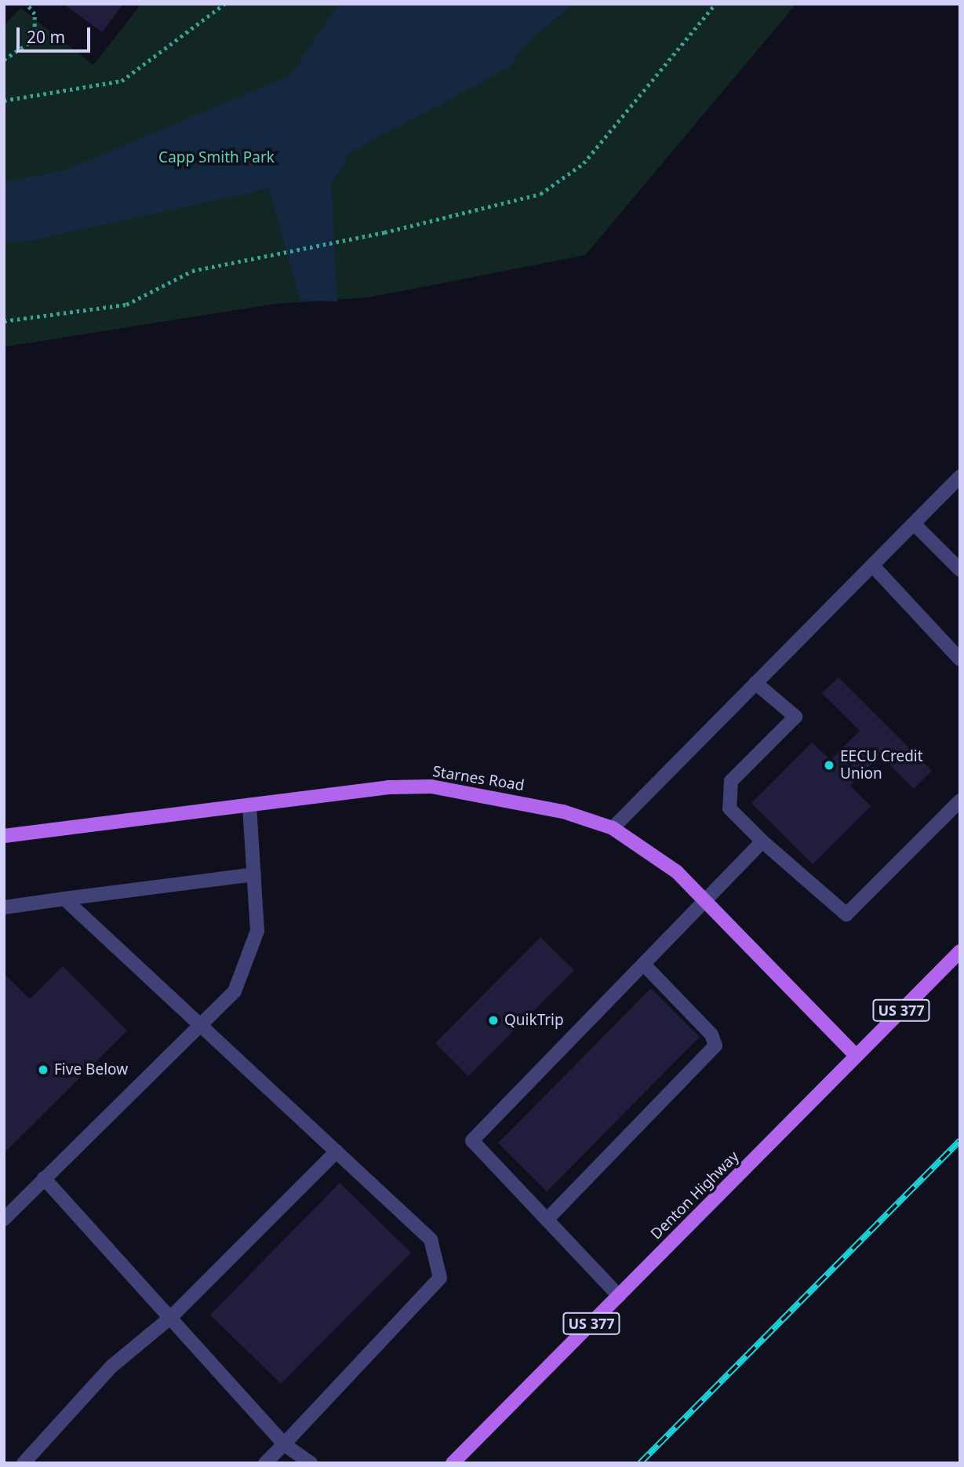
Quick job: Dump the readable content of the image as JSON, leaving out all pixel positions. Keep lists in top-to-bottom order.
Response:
{
  "streets": {
    "main road": ["Starnes Road", "US 377", "Denton Highway"]
  },
  "crossings": [
    ["Starnes Road", "Denton Highway"]
  ],
  "parks": ["Capp Smith Park"],
  "places": ["EECU Credit Union", "QuikTrip", "Five Below"],
  "scale_bar": "20 m"
}
